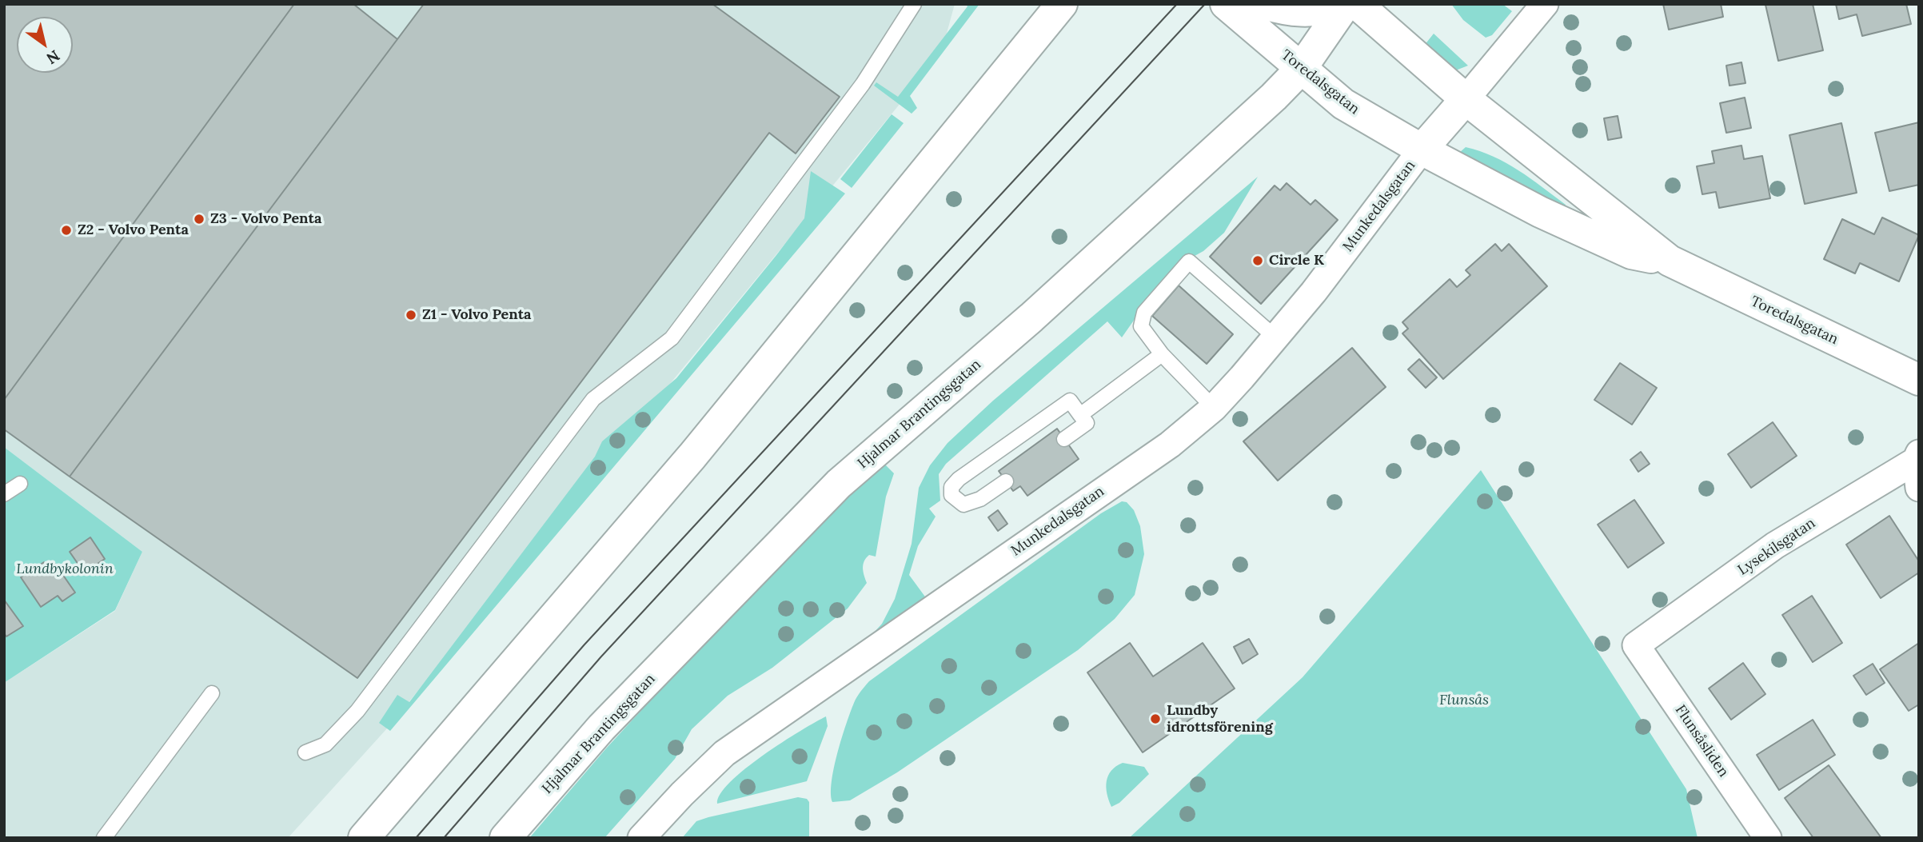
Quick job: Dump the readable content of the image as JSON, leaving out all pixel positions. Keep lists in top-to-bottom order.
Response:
{
  "streets": {
    "main road": ["Toredalsgatan", "Hjalmar Brantingsgatan"],
    "street": ["Munkedalsgatan", "Lysekilsgatan", "Flunsåsliden"]
  },
  "crossings": [
    ["Toredalsgatan", "Munkedalsgatan"],
    ["Toredalsgatan", "Hjalmar Brantingsgatan"],
    ["Lysekilsgatan", "Flunsåsliden"]
  ],
  "parks": ["Lundbykolonin", "Flunsås"],
  "places": [
    "Z3 - Volvo Penta",
    "Z2 - Volvo Penta",
    "Circle K",
    "Z1 - Volvo Penta",
    "Lundby idrottsförening"
  ],
  "north": "bottom right"
}
